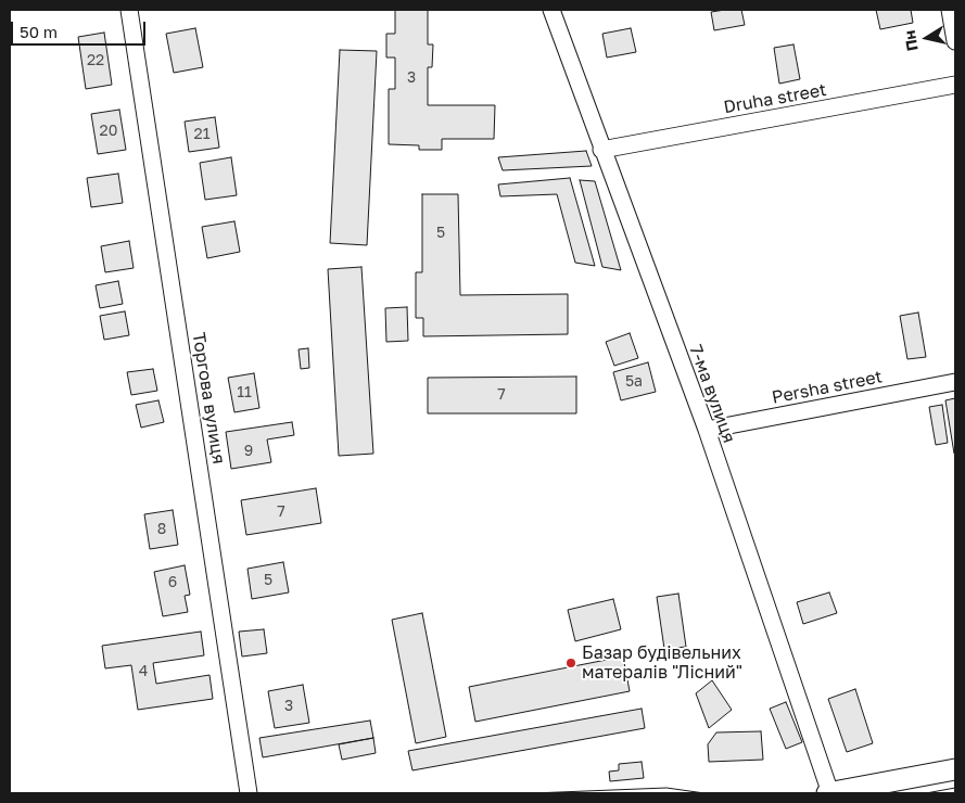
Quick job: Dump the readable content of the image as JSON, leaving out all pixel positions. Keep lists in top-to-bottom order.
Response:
{
  "streets": {
    "street": [
      "Druha street",
      "Persha street",
      "7-ма вулиця",
      "Торгова вулиця"
    ]
  },
  "crossings": [
    ["Druha street", "7-ма вулиця"],
    ["Persha street", "7-ма вулиця"]
  ],
  "places": ["Базар будівельних матералів \"Лісний\""],
  "house_numbers": [
    "22",
    "3",
    "20",
    "21",
    "5",
    "5а",
    "11",
    "7",
    "9",
    "7",
    "8",
    "5",
    "6",
    "4",
    "3"
  ],
  "scale_bar": "50 m",
  "north": "left"
}
